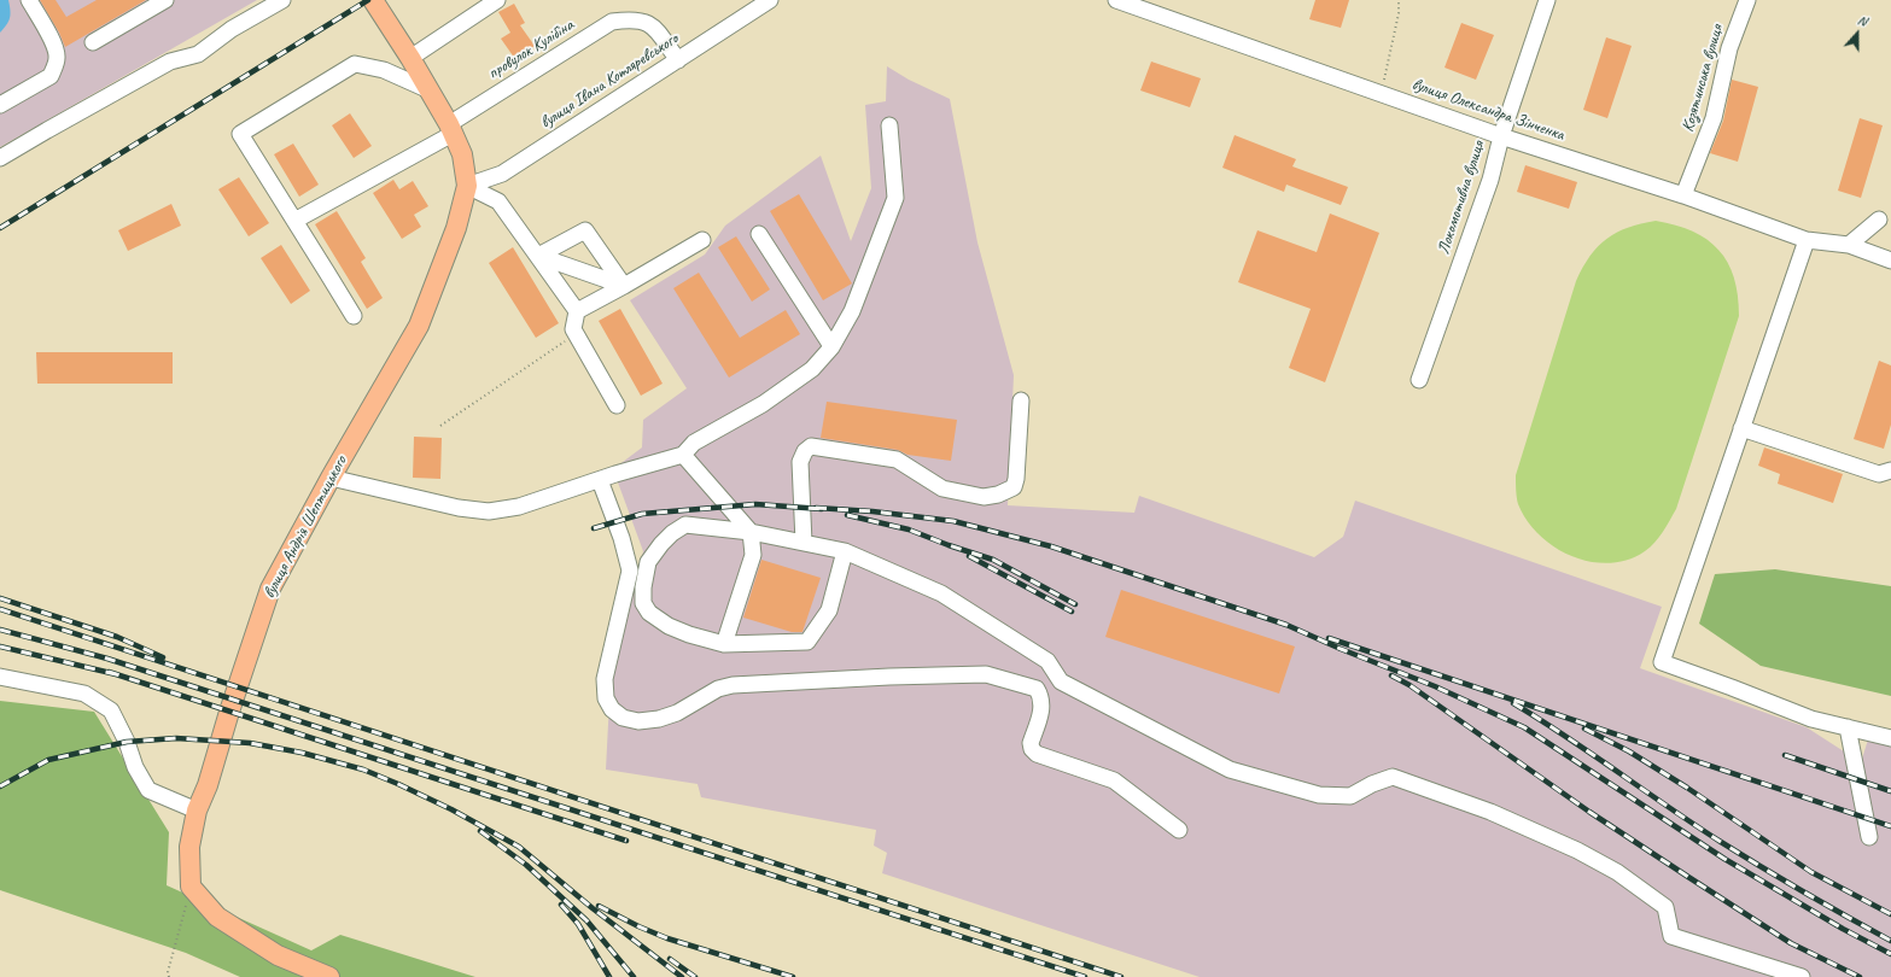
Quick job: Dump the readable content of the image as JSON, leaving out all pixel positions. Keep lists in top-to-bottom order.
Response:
{
  "streets": {
    "main road": ["вулиця Андрія Шептицького"],
    "street": [
      "провулок Кулібіна",
      "Козятинська вулиця",
      "вулиця Івана Котляревського",
      "вулиця Олександра Зінченка",
      "Локомотивна вулиця"
    ]
  },
  "crossings": [
    ["провулок Кулібіна", "вулиця Івана Котляревського"],
    ["провулок Кулібіна", "вулиця Андрія Шептицького"],
    ["Козятинська вулиця", "вулиця Олександра Зінченка"],
    ["вулиця Івана Котляревського", "вулиця Андрія Шептицького"],
    ["вулиця Олександра Зінченка", "Локомотивна вулиця"]
  ],
  "north": "top"
}
